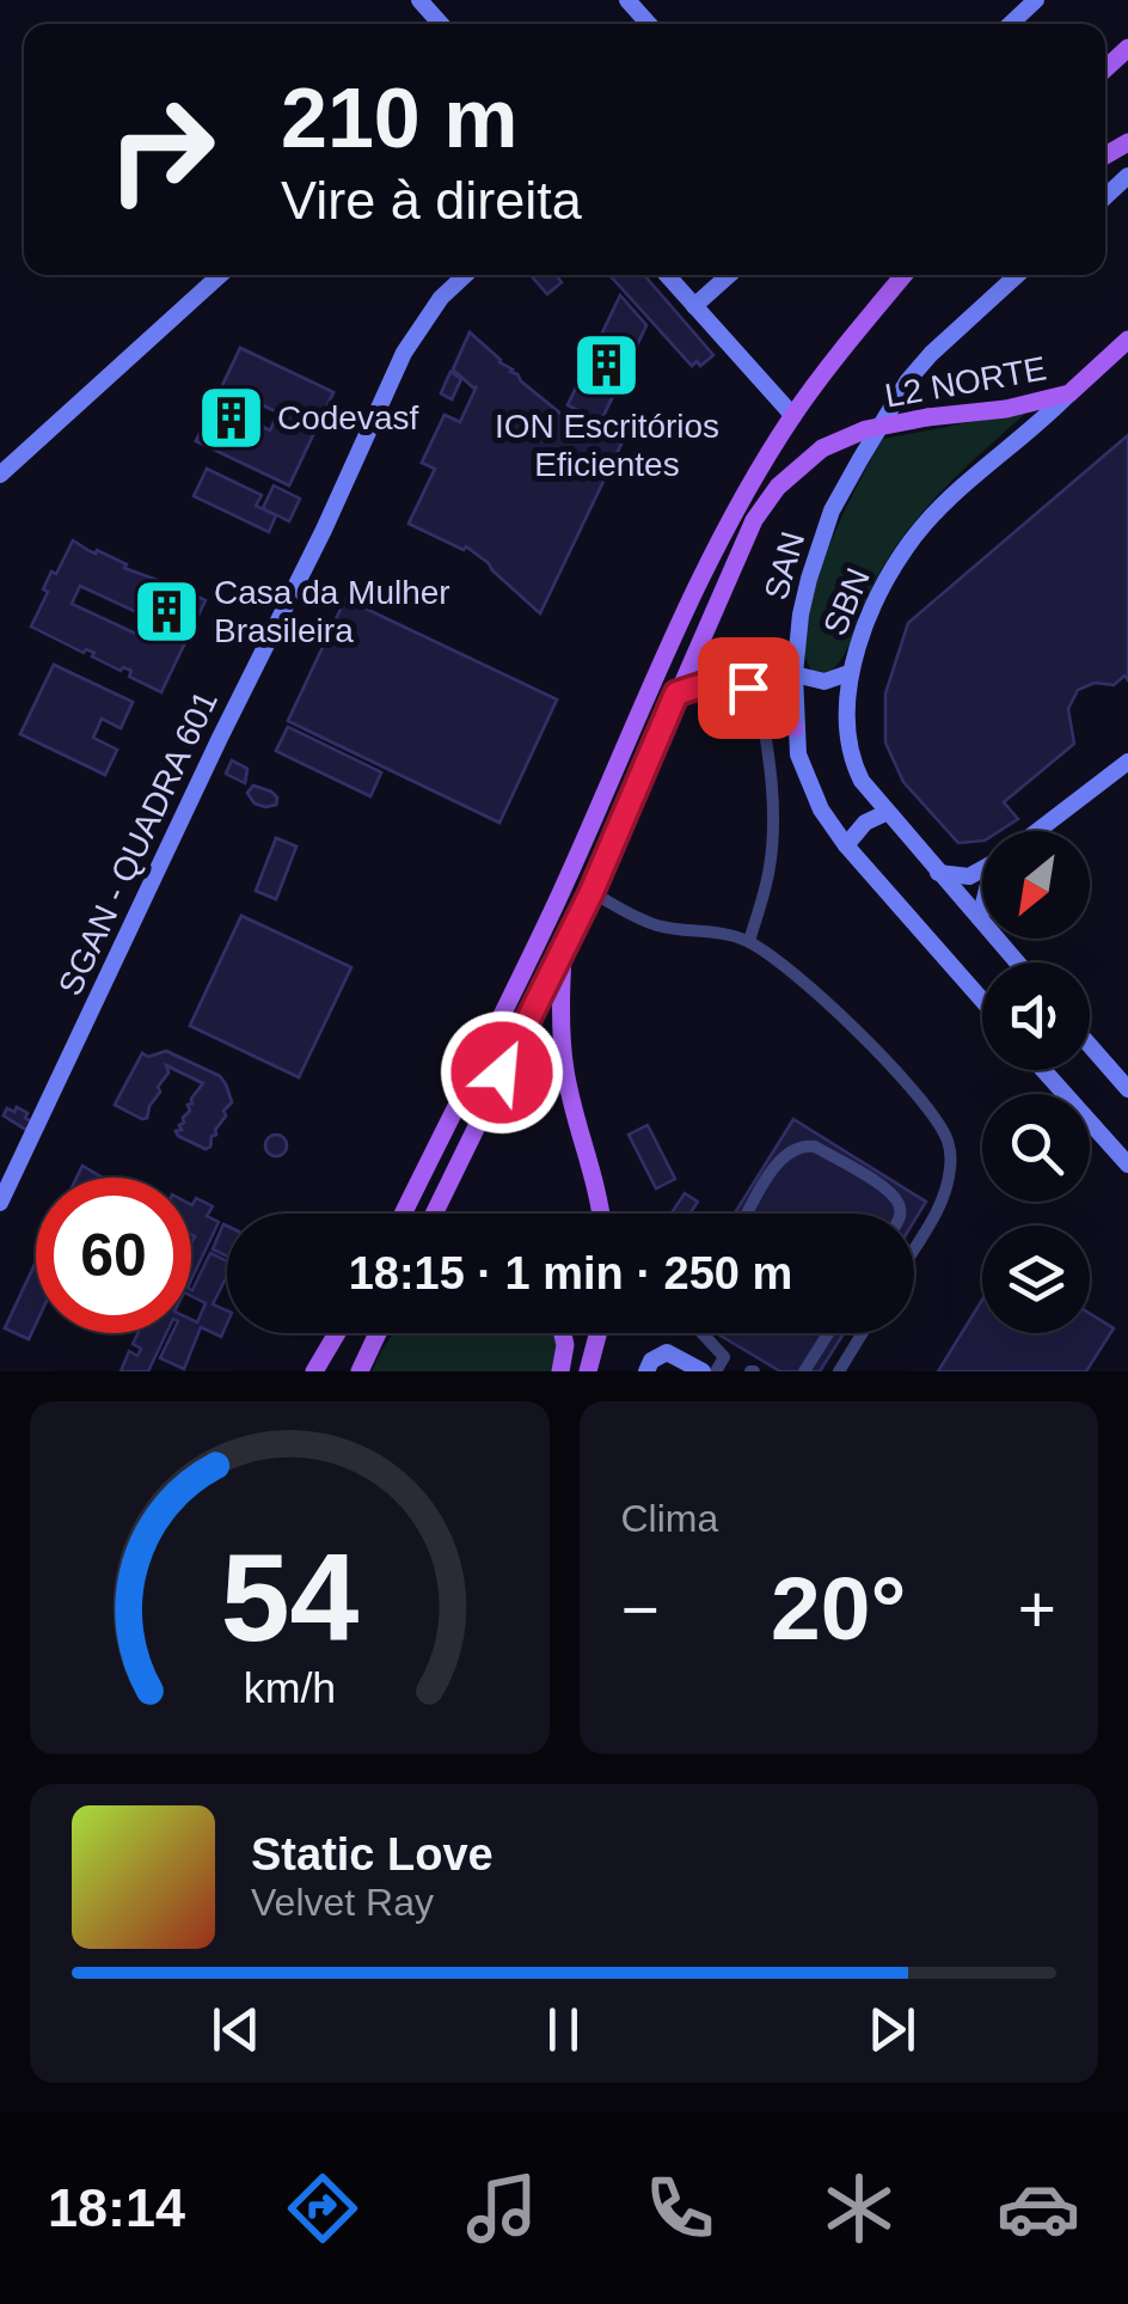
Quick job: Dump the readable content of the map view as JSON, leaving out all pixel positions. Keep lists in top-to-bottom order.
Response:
{
  "streets": {
    "main road": ["L2 NORTE"],
    "street": ["SAN", "SBN", "SGAN - QUADRA 601"]
  },
  "crossings": [
    ["L2 NORTE", "SBN"]
  ],
  "places": {
    "building": ["ION Escritórios Eficientes", "Codevasf", "Casa da Mulher Brasileira"]
  },
  "north": "bottom left",
  "page": {
    "turn": ["210 m", "Vire à direita"],
    "limit": "60",
    "trip": "18:15 · 1 min · 250 m",
    "tile": "Clima",
    "heat": ["−", "20°", "+"],
    "song": ["Static Love", "Velvet Ray"],
    "tabs": "18:14",
    "gauge": ["54", "km/h"]
  }
}
